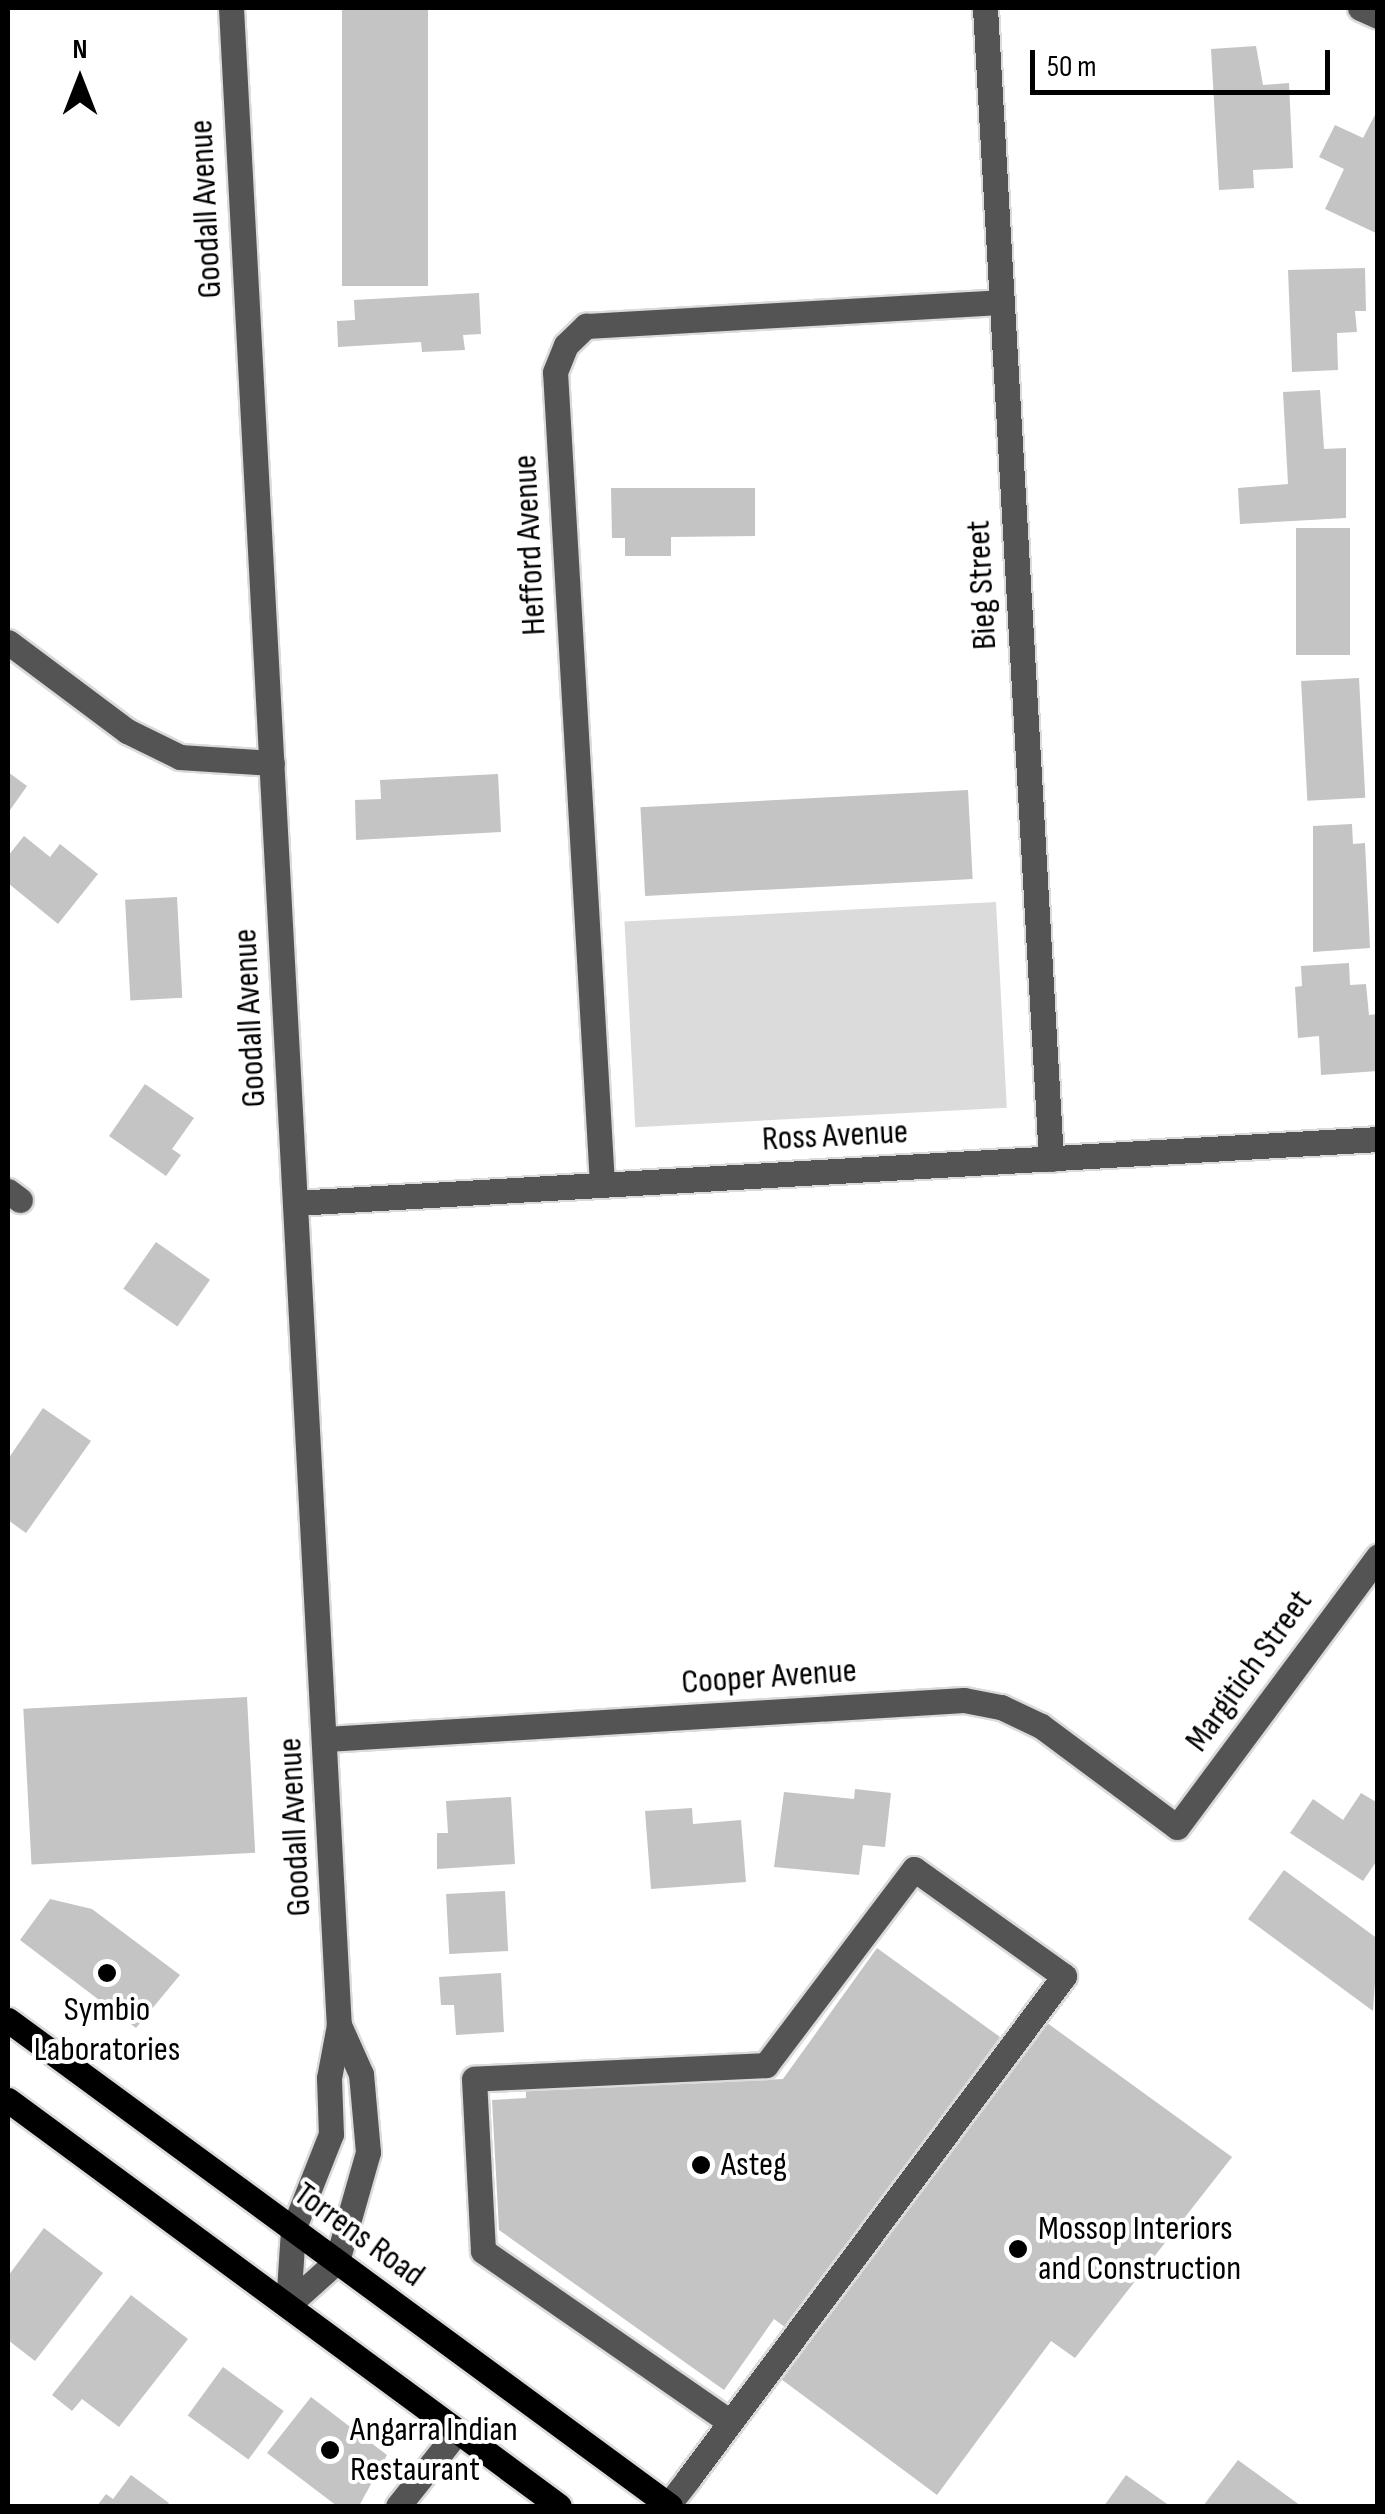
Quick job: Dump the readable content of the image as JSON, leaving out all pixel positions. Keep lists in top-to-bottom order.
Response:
{
  "streets": {
    "main road": ["Torrens Road"],
    "street": [
      "Goodall Avenue",
      "Hefford Avenue",
      "Bieg Street",
      "Ross Avenue",
      "Margitich Street",
      "Cooper Avenue"
    ]
  },
  "crossings": [
    ["Goodall Avenue", "Ross Avenue"],
    ["Goodall Avenue", "Cooper Avenue"],
    ["Goodall Avenue", "Torrens Road"],
    ["Hefford Avenue", "Bieg Street"],
    ["Hefford Avenue", "Ross Avenue"],
    ["Bieg Street", "Ross Avenue"],
    ["Margitich Street", "Cooper Avenue"]
  ],
  "places": [
    "Symbio Laboratories",
    "Asteg",
    "Mossop Interiors and Construction",
    "Angarra Indian Restaurant"
  ],
  "scale_bar": "50 m",
  "north": "top"
}
